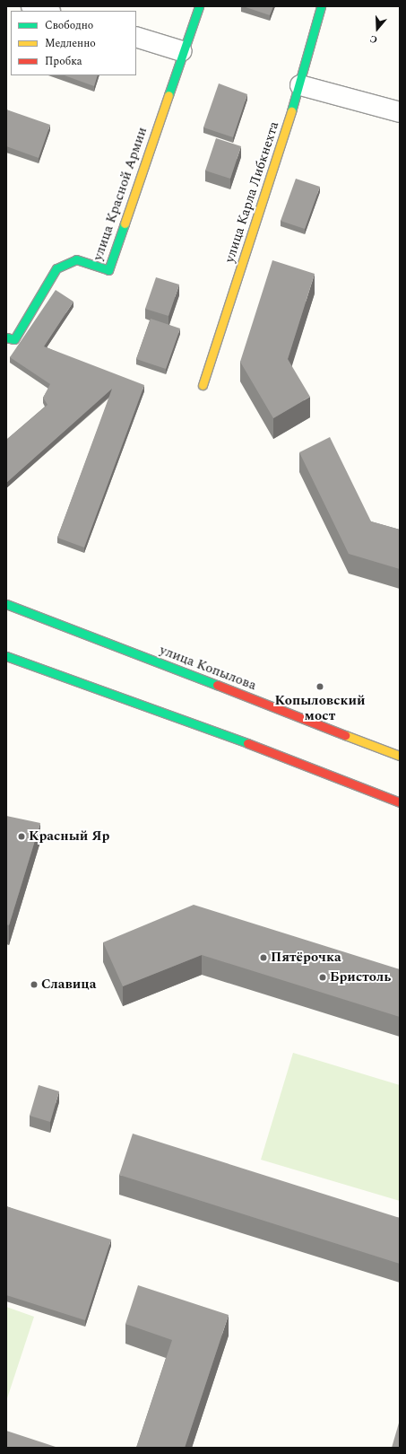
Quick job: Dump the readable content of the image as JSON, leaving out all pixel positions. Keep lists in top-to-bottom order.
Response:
{
  "streets": {
    "main road": ["улица Карла Либкнехта", "улица Красной Армии", "улица Копылова"]
  },
  "places": [
    "Копыловский мост",
    "Красный Яр",
    "Пятёрочка",
    "Бристоль",
    "Славица"
  ],
  "legend": ["Свободно", "Медленно", "Пробка"],
  "north": "bottom"
}
